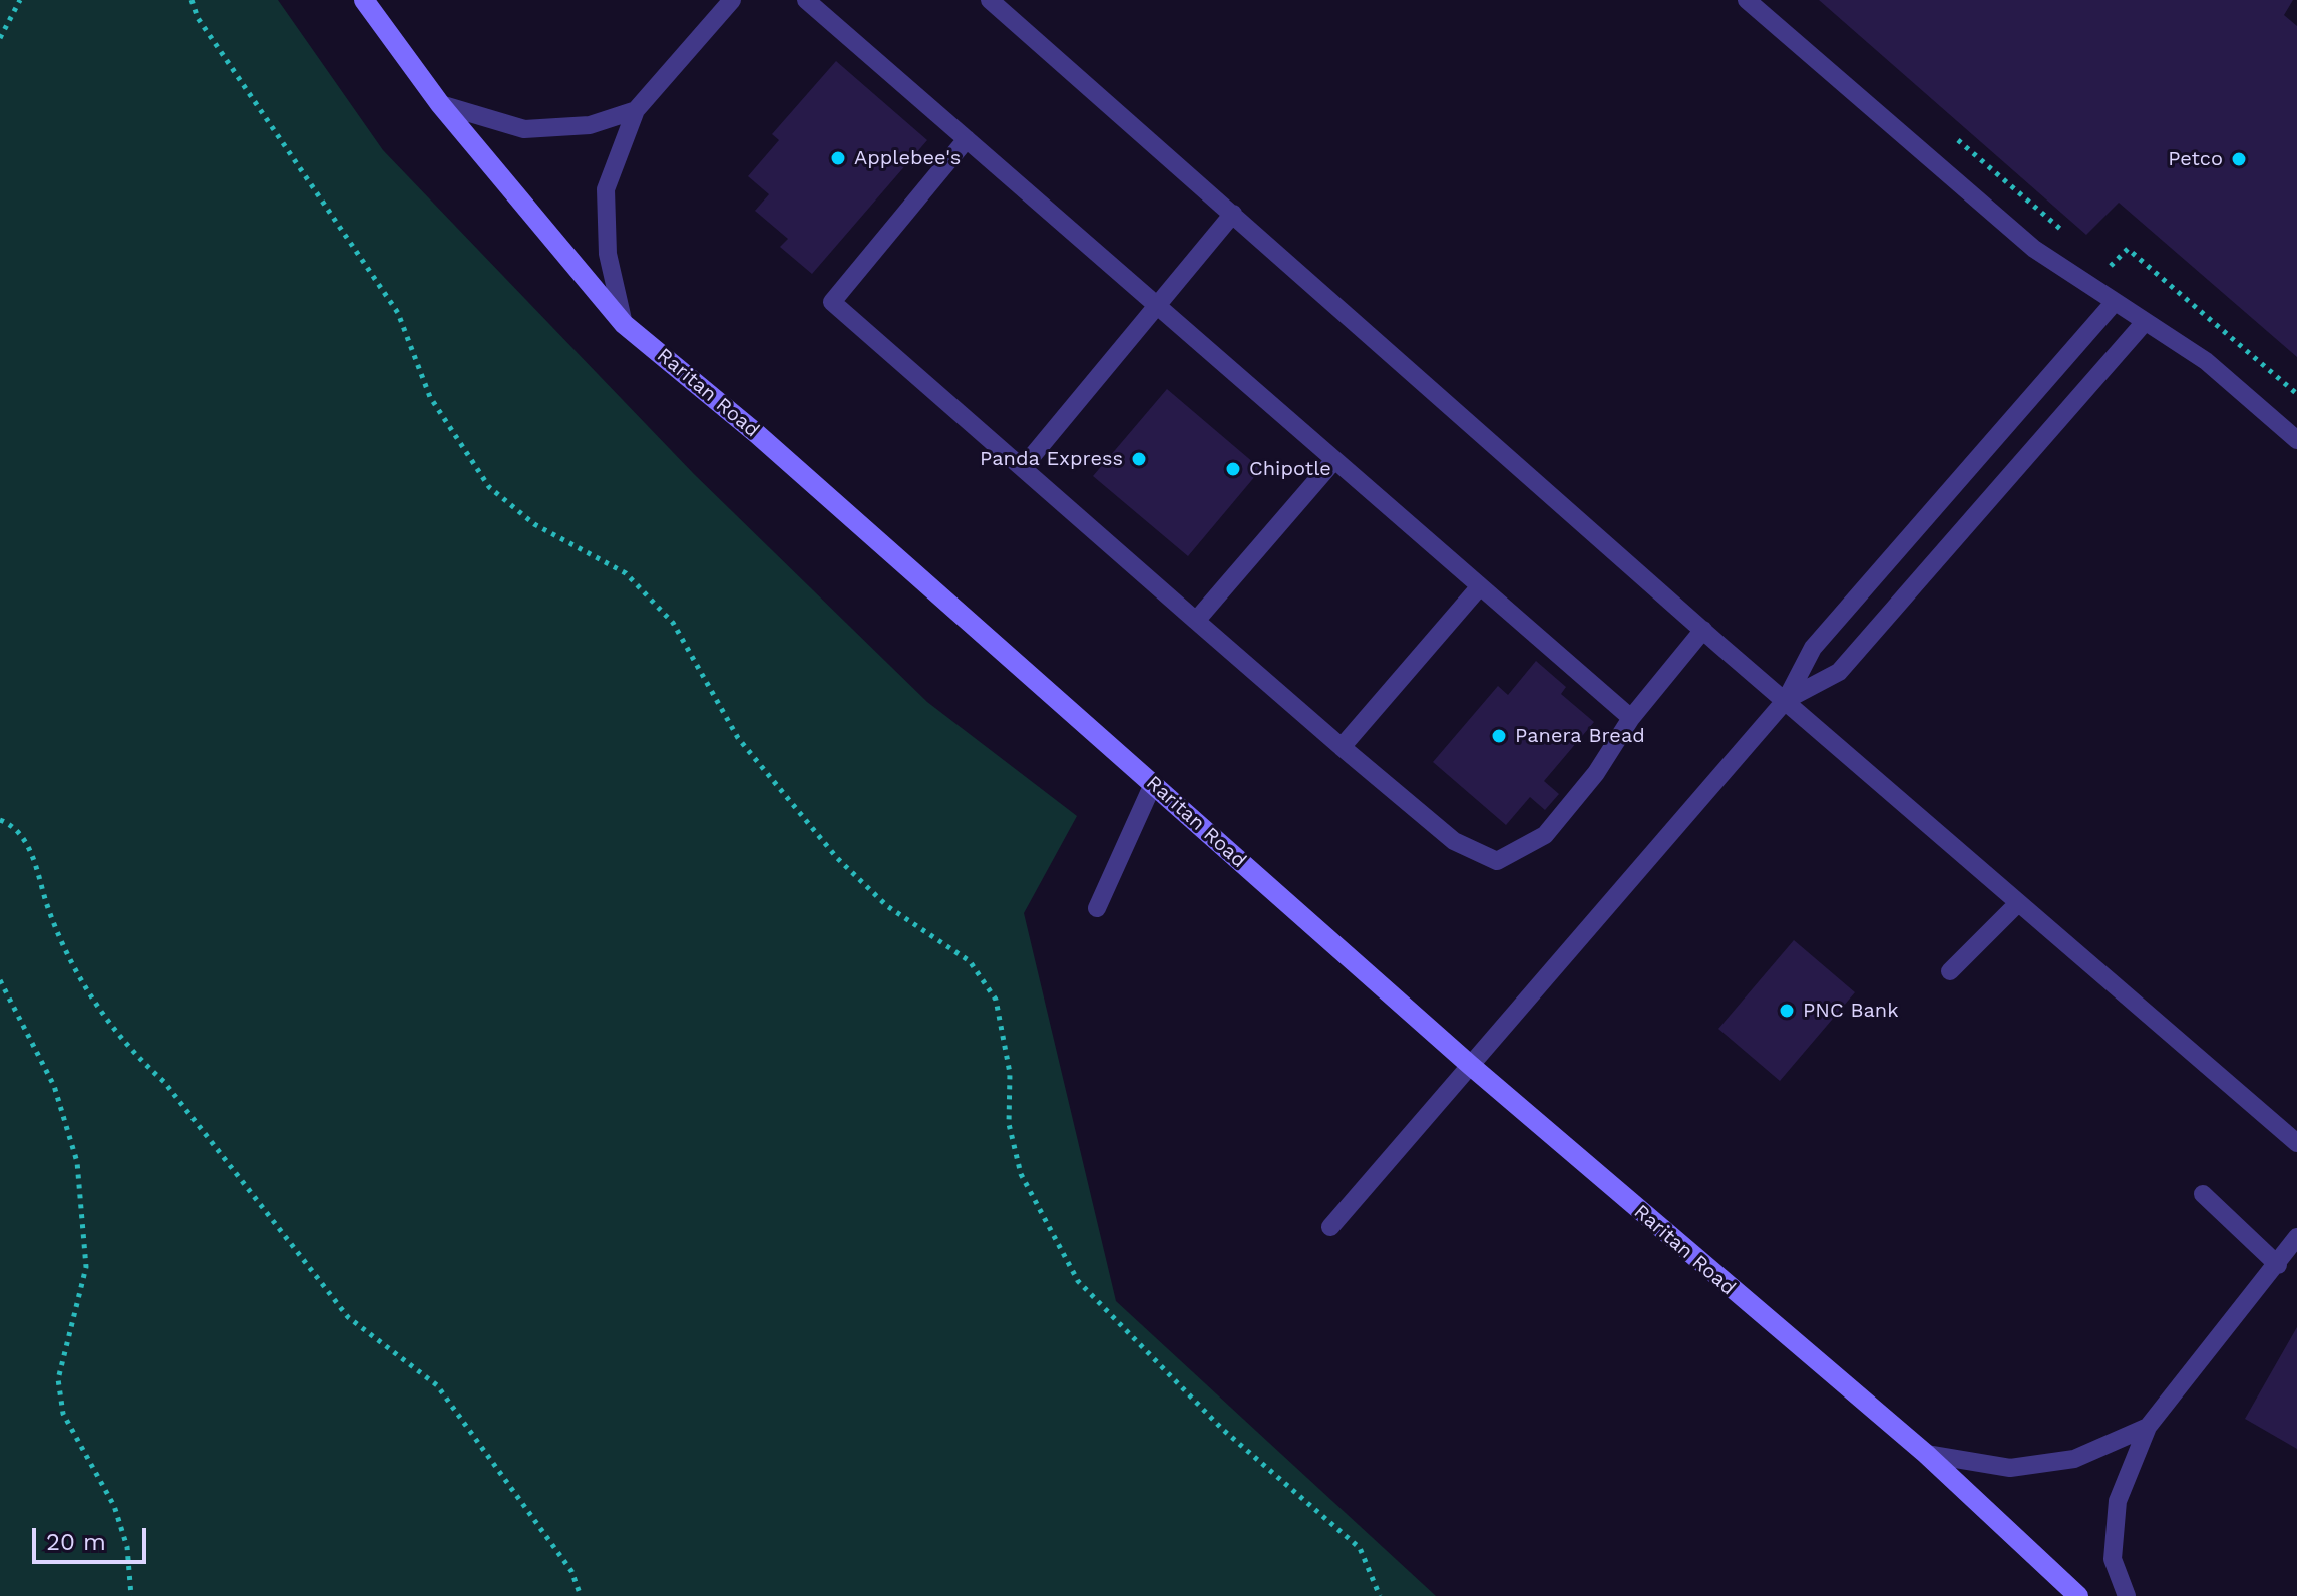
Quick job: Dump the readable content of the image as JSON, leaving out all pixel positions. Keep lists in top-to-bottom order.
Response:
{
  "streets": {
    "main road": ["Raritan Road"]
  },
  "places": [
    "Applebee's",
    "Petco",
    "Panda Express",
    "Chipotle",
    "Panera Bread",
    "PNC Bank"
  ],
  "scale_bar": "20 m"
}
